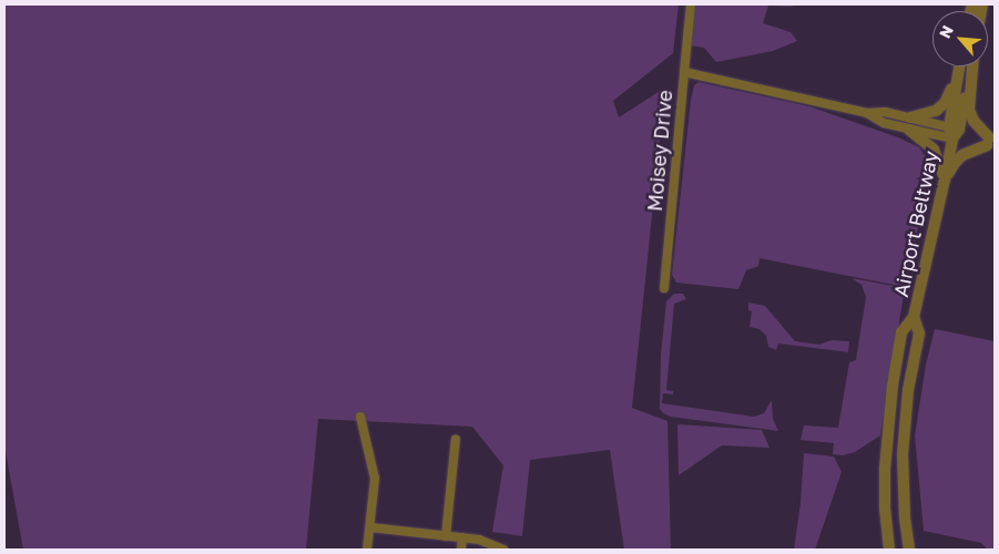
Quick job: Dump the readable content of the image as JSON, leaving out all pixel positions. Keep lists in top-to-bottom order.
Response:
{
  "streets": {
    "street": ["Moisey Drive", "Airport Beltway"]
  },
  "crossings": [
    ["Moisey Drive", "Airport Beltway"]
  ],
  "north": "top left"
}
